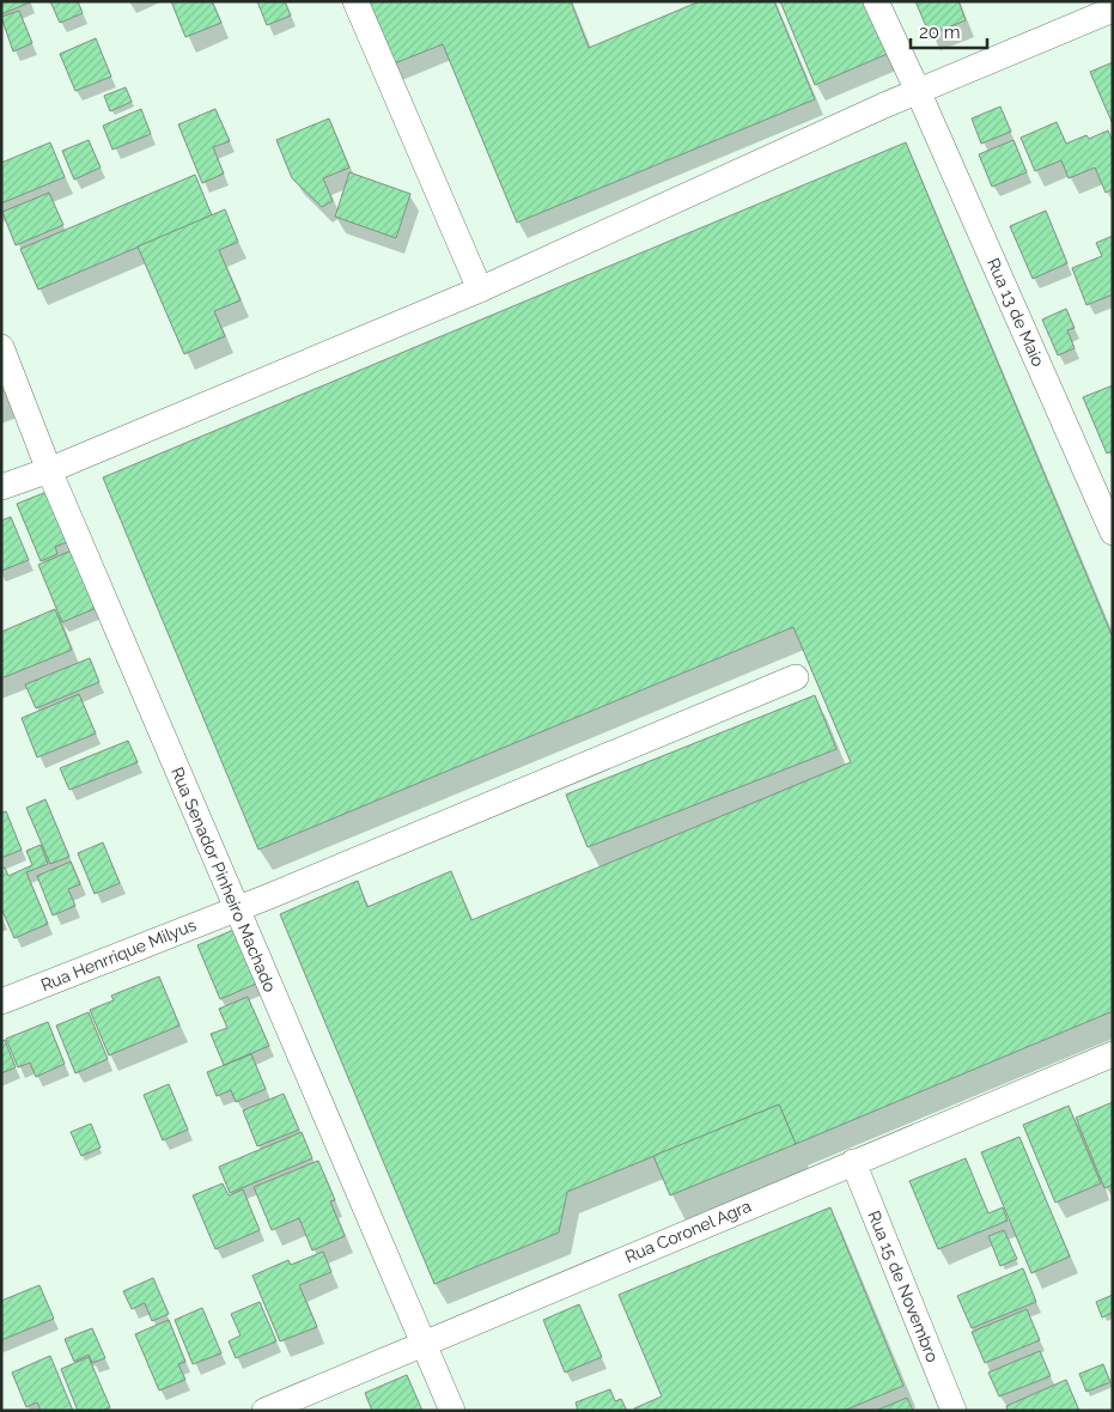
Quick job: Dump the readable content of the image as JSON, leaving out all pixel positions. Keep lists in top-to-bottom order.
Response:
{
  "streets": {
    "street": [
      "Rua 13 de Maio",
      "Rua Senador Pinheiro Machado",
      "Rua Henrrique Milyus",
      "Rua Coronel Agra",
      "Rua 15 de Novembro"
    ]
  },
  "crossings": [
    ["Rua Senador Pinheiro Machado", "Rua Henrrique Milyus"],
    ["Rua Senador Pinheiro Machado", "Rua Coronel Agra"],
    ["Rua Coronel Agra", "Rua 15 de Novembro"]
  ],
  "scale_bar": "20 m"
}
